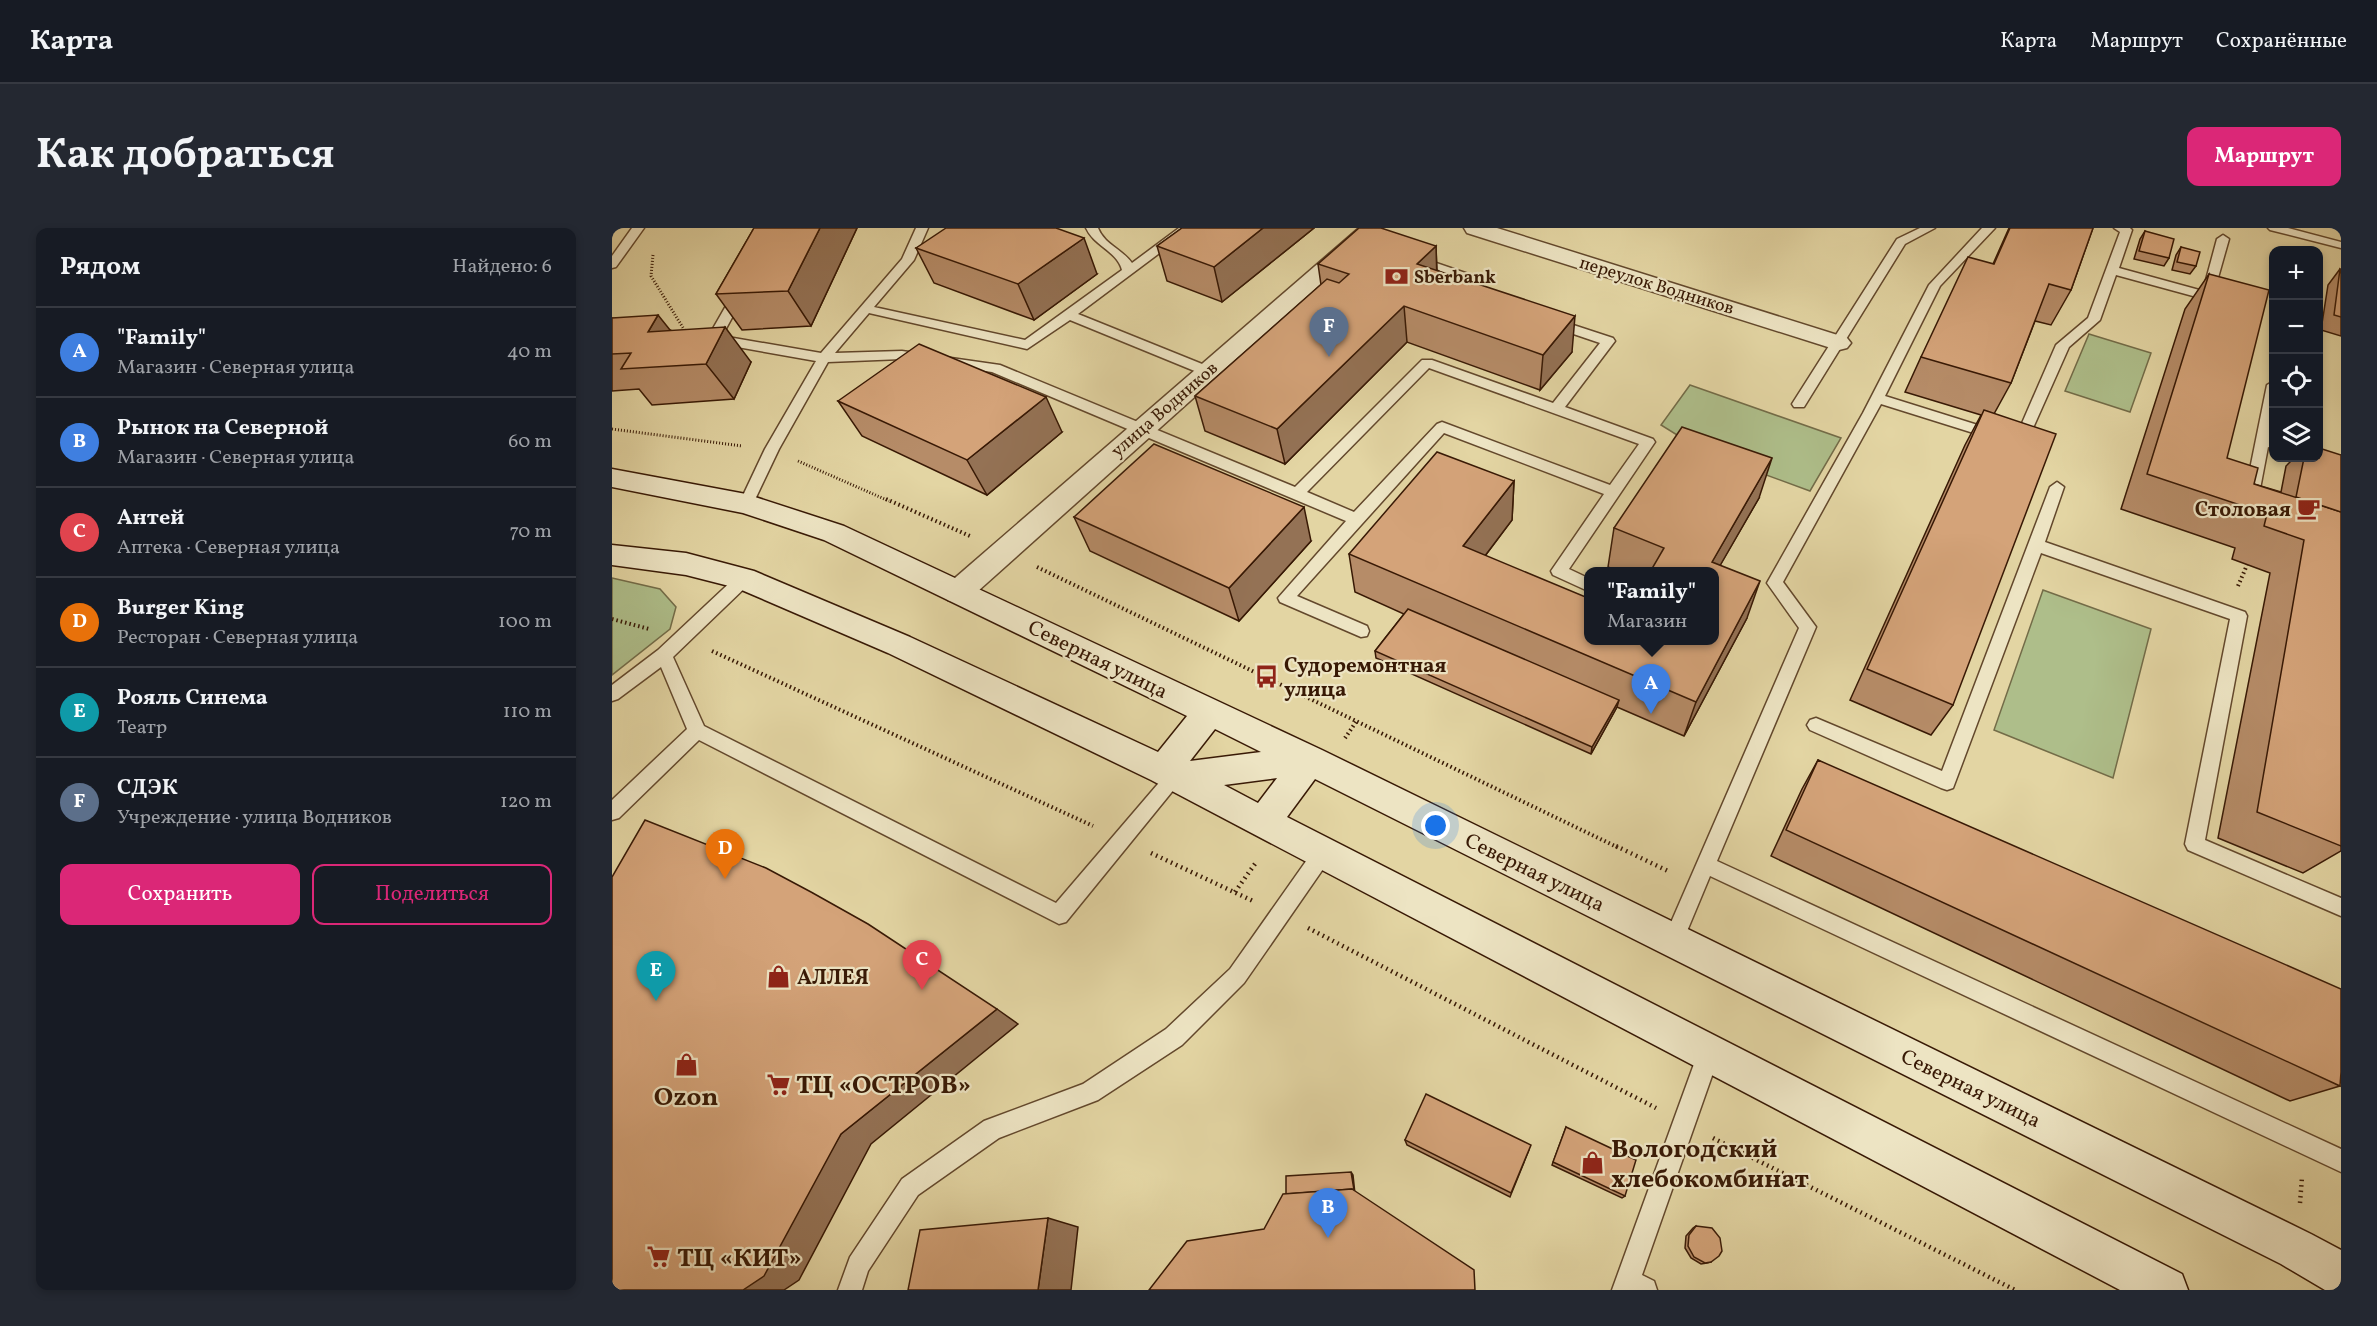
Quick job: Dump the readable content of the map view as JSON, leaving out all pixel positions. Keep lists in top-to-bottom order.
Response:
{
  "streets": {
    "street": ["переулок Водников", "улица Водников", "Северная улица"]
  },
  "crossings": [
    ["улица Водников", "Северная улица"]
  ],
  "places": {
    "bank": ["Sberbank"],
    "cafe": ["Столовая"],
    "bus stop": ["Судоремонтная улица"],
    "shop": ["АЛЛЕЯ", "Ozon", "Вологодский хлебокомбинат"],
    "supermarket": ["ТЦ «ОСТРОВ»", "ТЦ «КИТ»"]
  },
  "page": {
    "header": "Карта",
    "nav": ["Карта", "Маршрут", "Сохранённые"],
    "title": "Как добраться",
    "buttons": [
      "Маршрут",
      ["Сохранить", "Поделиться"]
    ],
    "heading": ["Рядом", "Найдено: 6"],
    "map_buttons": ["+", "−"],
    "list": [
      {
        "mark": "A",
        "name": "\"Family\"",
        "note": "Магазин · Северная улица",
        "value": "40 m"
      },
      {
        "mark": "B",
        "name": "Рынок на Северной",
        "note": "Магазин · Северная улица",
        "value": "60 m"
      },
      {
        "mark": "C",
        "name": "Антей",
        "note": "Аптека · Северная улица",
        "value": "70 m"
      },
      {
        "mark": "D",
        "name": "Burger King",
        "note": "Ресторан · Северная улица",
        "value": "100 m"
      },
      {
        "mark": "E",
        "name": "Рояль Синема",
        "note": "Театр",
        "value": "110 m"
      },
      {
        "mark": "F",
        "name": "СДЭК",
        "note": "Учреждение · улица Водников",
        "value": "120 m"
      }
    ],
    "pins": [
      "F",
      "A",
      "D",
      "C",
      "E",
      "B"
    ],
    "popup": ["\"Family\"", "Магазин"]
  }
}
